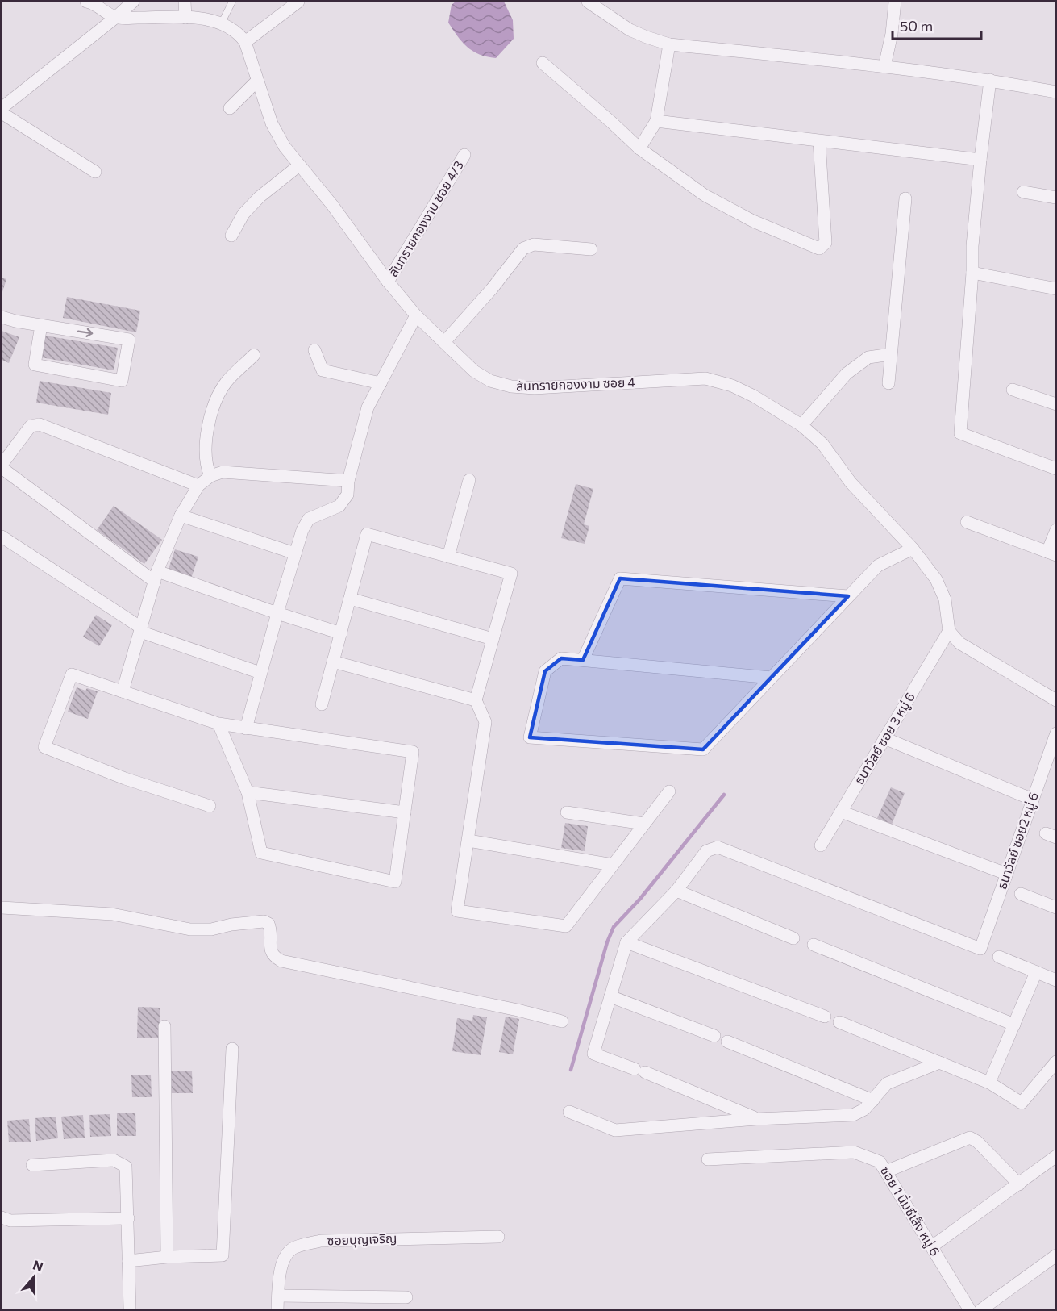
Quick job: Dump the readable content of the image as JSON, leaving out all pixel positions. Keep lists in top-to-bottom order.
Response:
{
  "streets": {
    "street": [
      "สันทรายกองงาม ซอย 4/3",
      "สันทรายกองงาม ซอย 4",
      "ธนาวัลย์ ซอย 3 หมู่ 6",
      "ธนาวัลย์ ซอย2 หมู่ 6",
      "ซอย 1 นิ่มซีเส็ง หมู่ 6",
      "ซอยบุญเจริญ"
    ]
  },
  "crossings": [
    ["สันทรายกองงาม ซอย 4/3", "สันทรายกองงาม ซอย 4"],
    ["สันทรายกองงาม ซอย 4", "ธนาวัลย์ ซอย 3 หมู่ 6"]
  ],
  "scale_bar": "50 m",
  "north": "top"
}
